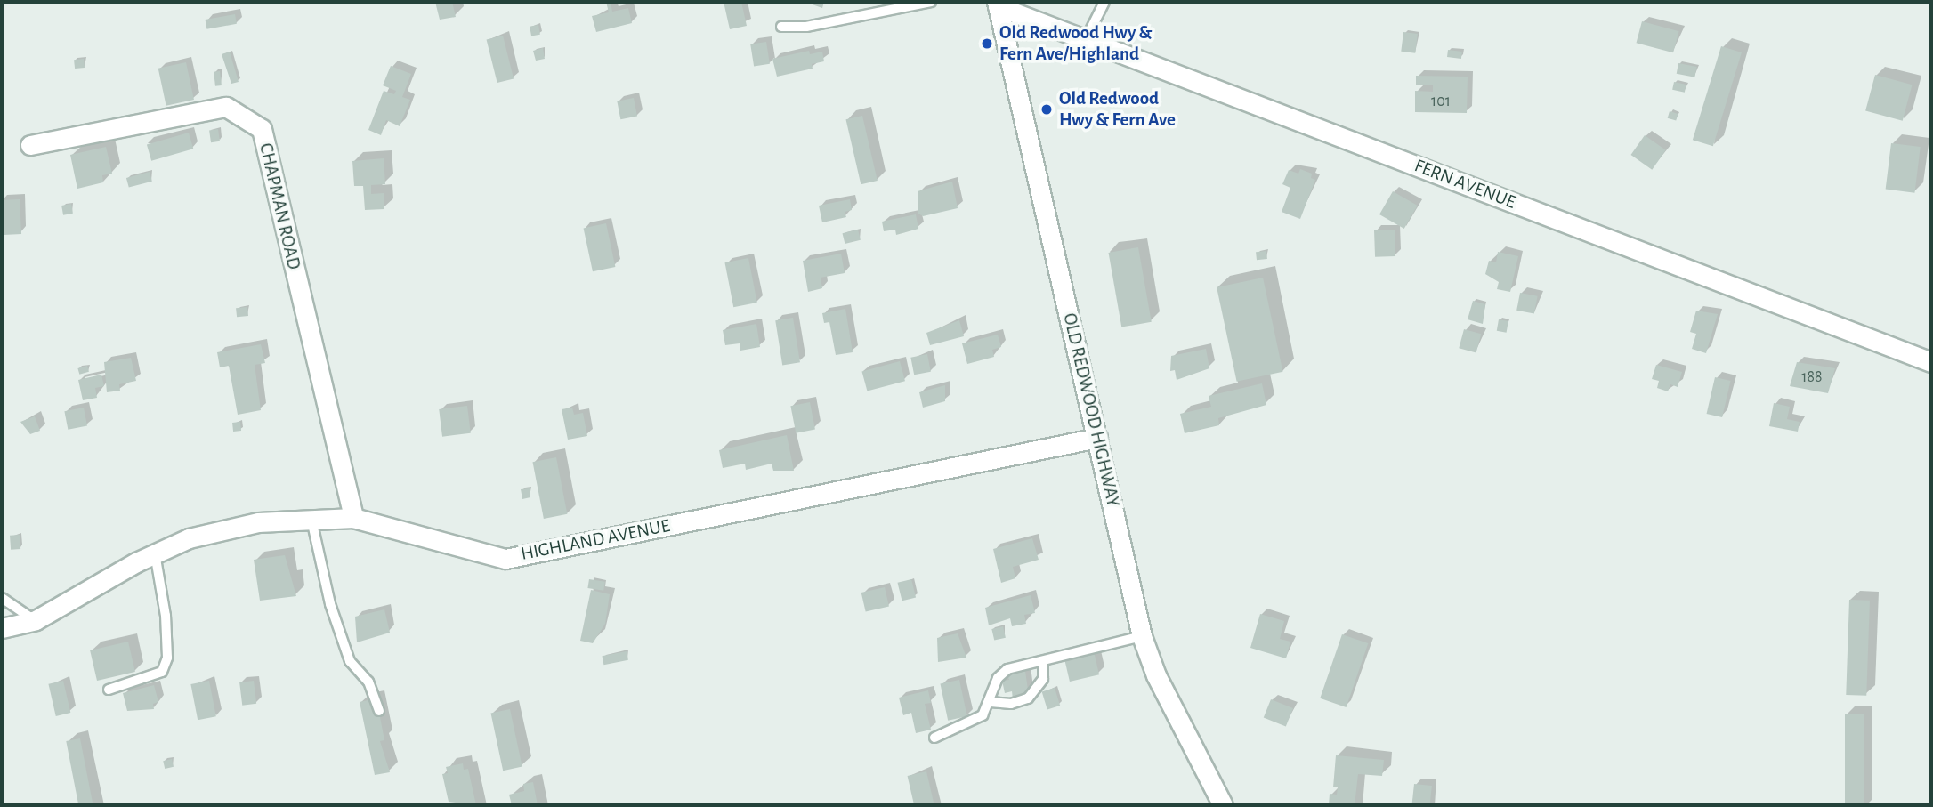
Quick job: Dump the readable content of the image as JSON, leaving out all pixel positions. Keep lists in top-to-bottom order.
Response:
{
  "streets": {
    "street": [
      "FERN AVENUE",
      "CHAPMAN ROAD",
      "OLD REDWOOD HIGHWAY",
      "HIGHLAND AVENUE"
    ]
  },
  "crossings": [
    ["FERN AVENUE", "OLD REDWOOD HIGHWAY"],
    ["CHAPMAN ROAD", "HIGHLAND AVENUE"],
    ["OLD REDWOOD HIGHWAY", "HIGHLAND AVENUE"]
  ],
  "places": ["Old Redwood Hwy & Fern Ave/Highland", "Old Redwood Hwy & Fern Ave"],
  "house_numbers": ["101", "188"]
}
